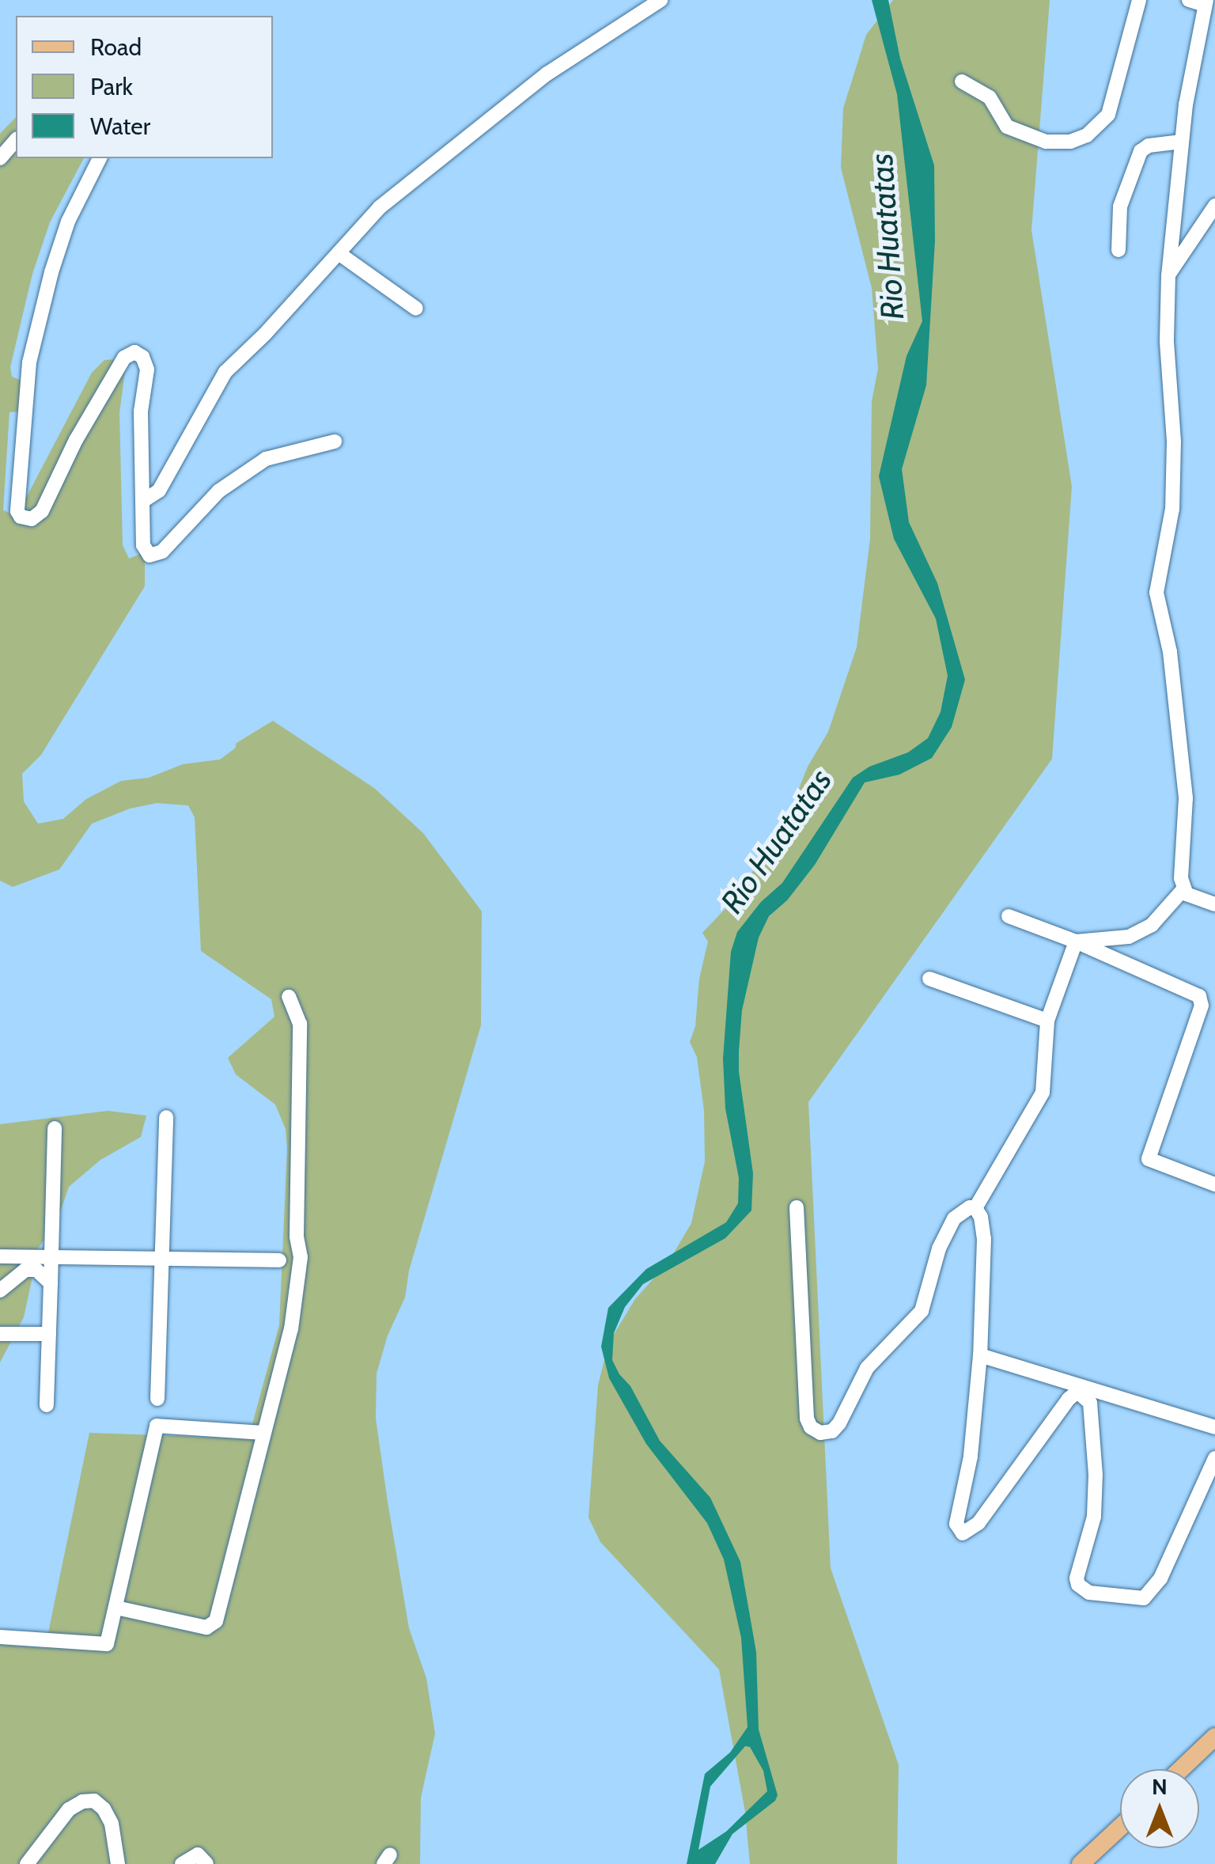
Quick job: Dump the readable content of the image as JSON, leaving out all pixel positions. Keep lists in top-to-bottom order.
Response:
{
  "water": ["Rio Huatatas"],
  "legend": ["Road", "Park", "Water"],
  "north": "top"
}
